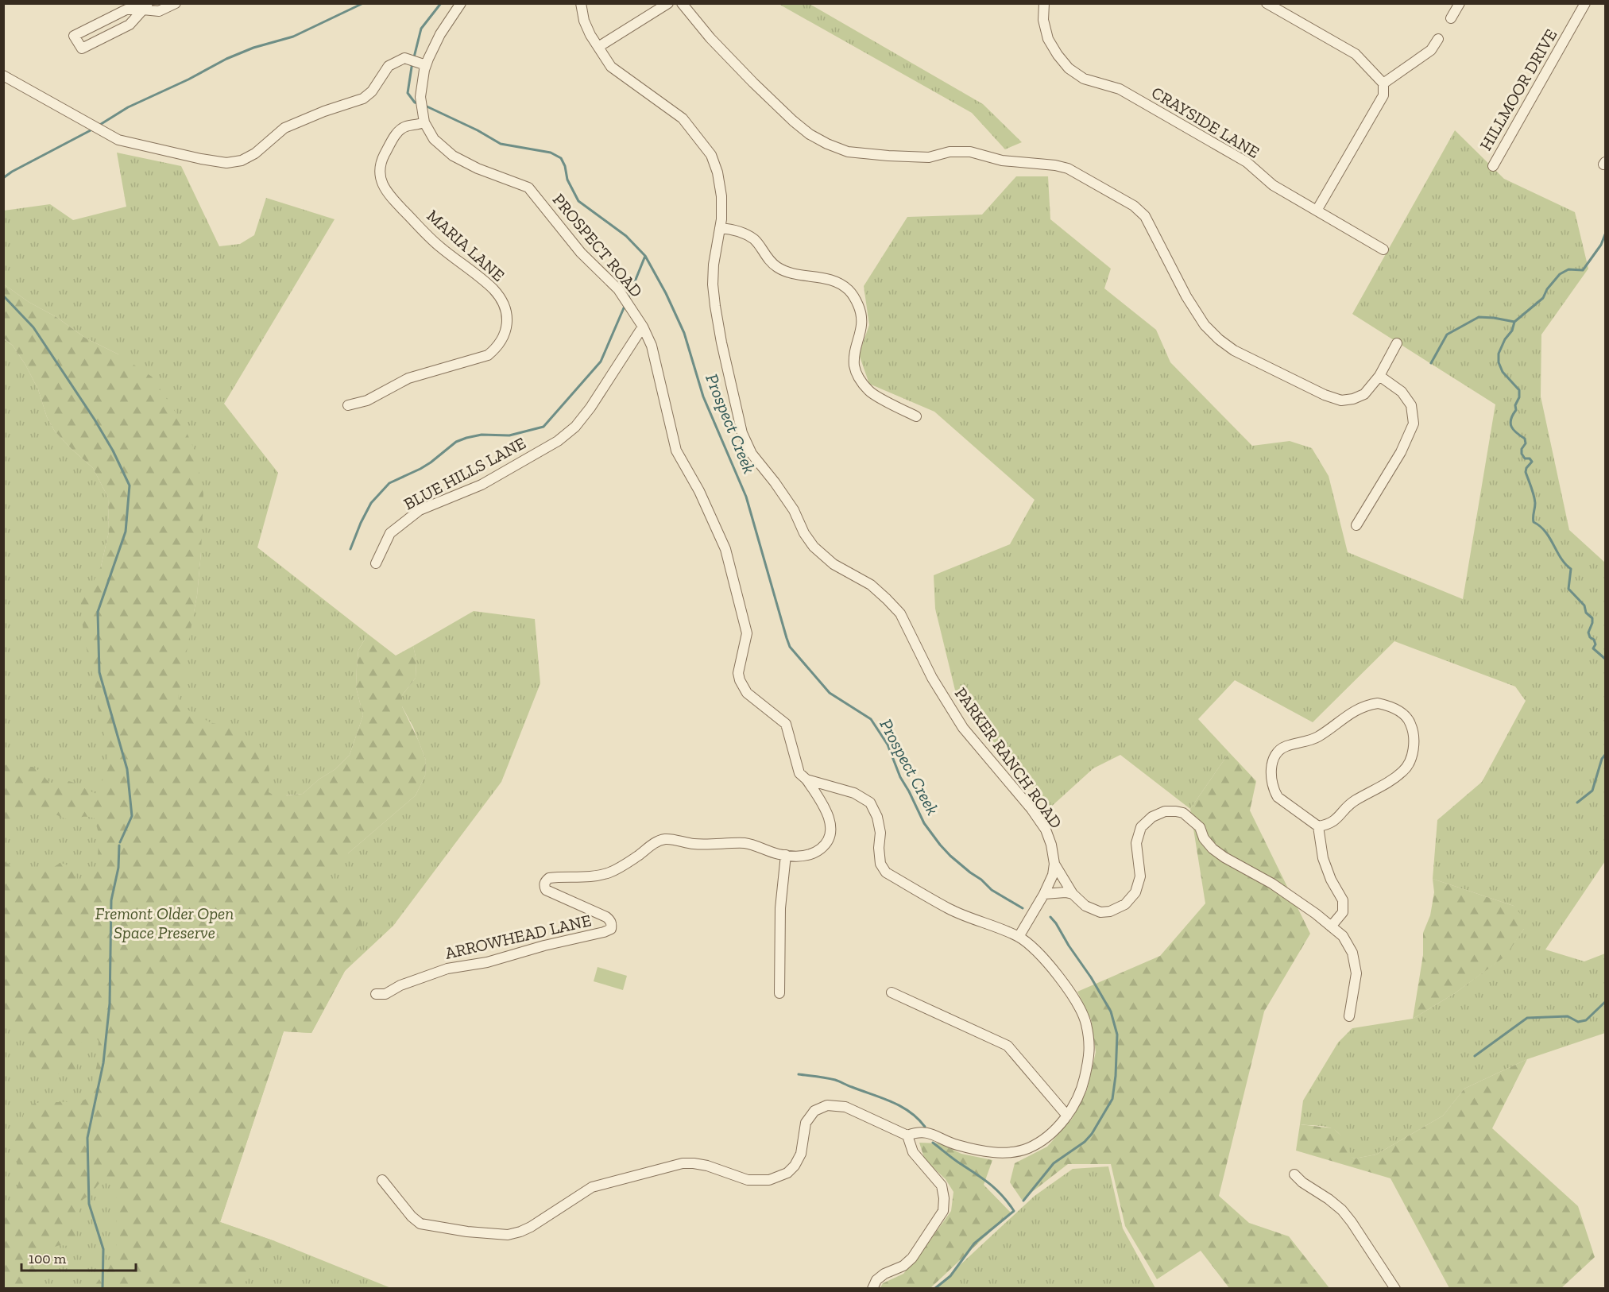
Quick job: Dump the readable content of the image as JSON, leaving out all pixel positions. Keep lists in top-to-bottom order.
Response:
{
  "streets": {
    "street": [
      "HILLMOOR DRIVE",
      "CRAYSIDE LANE",
      "MARIA LANE",
      "PROSPECT ROAD",
      "BLUE HILLS LANE",
      "PARKER RANCH ROAD",
      "ARROWHEAD LANE"
    ]
  },
  "crossings": [
    ["MARIA LANE", "PROSPECT ROAD"],
    ["PROSPECT ROAD", "BLUE HILLS LANE"],
    ["PROSPECT ROAD", "ARROWHEAD LANE"]
  ],
  "water": ["Prospect Creek"],
  "parks": ["Fremont Older Open Space Preserve"],
  "scale_bar": "100 m"
}
